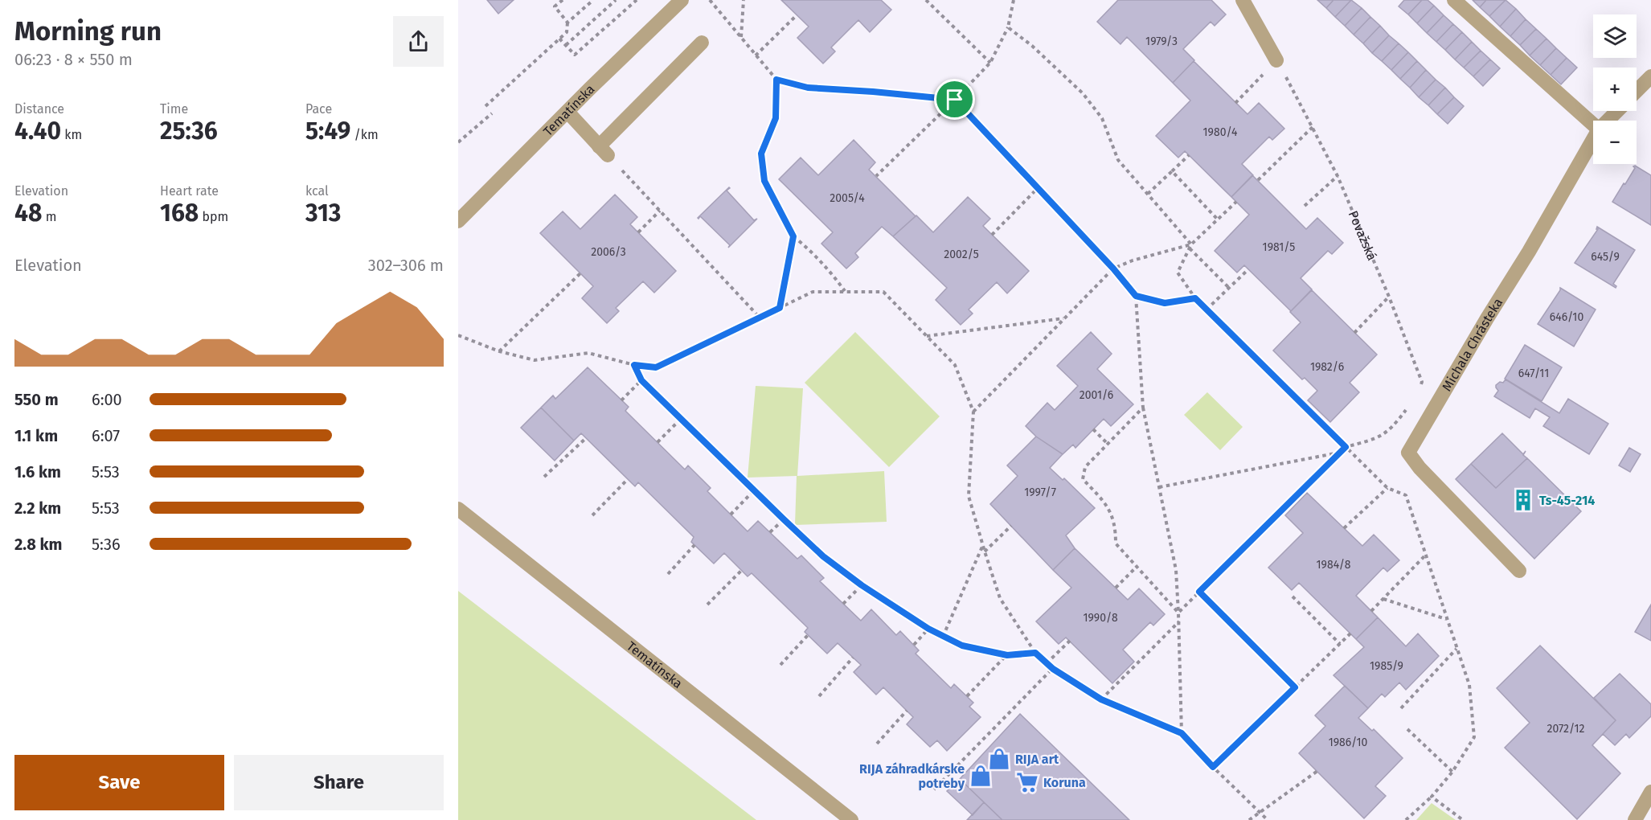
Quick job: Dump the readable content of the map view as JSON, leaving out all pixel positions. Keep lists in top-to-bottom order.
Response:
{
  "streets": {
    "street": ["Tematínska", "Michala Chrásteka"],
    "path": ["Považská"]
  },
  "places": {
    "building": ["Ts-45-214"],
    "shop": ["RIJA art", "RIJA záhradkárske potreby"],
    "supermarket": ["Koruna"]
  },
  "house_numbers": [
    "1979/3",
    "1980/4",
    "2005/4",
    "1981/5",
    "2006/3",
    "2002/5",
    "645/9",
    "646/10",
    "1982/6",
    "647/11",
    "2001/6",
    "1997/7",
    "1984/8",
    "1990/8",
    "1985/9",
    "2072/12",
    "1986/10"
  ],
  "page": {
    "heading": ["Morning run", "06:23 · 8 × 550 m"],
    "map_buttons": ["+", "−"],
    "stats": [
      ["Distance", "4.40 km"],
      ["Time", "25:36"],
      ["Pace", "5:49 /km"],
      ["Elevation", "48 m"],
      ["Heart rate", "168 bpm"],
      ["kcal", "313"]
    ],
    "chart": ["Elevation", "302–306 m"],
    "list": [
      {
        "name": "550 m",
        "note": "6:00"
      },
      {
        "name": "1.1 km",
        "note": "6:07"
      },
      {
        "name": "1.6 km",
        "note": "5:53"
      },
      {
        "name": "2.2 km",
        "note": "5:53"
      },
      {
        "name": "2.8 km",
        "note": "5:36"
      }
    ],
    "buttons": ["Save", "Share"]
  }
}
